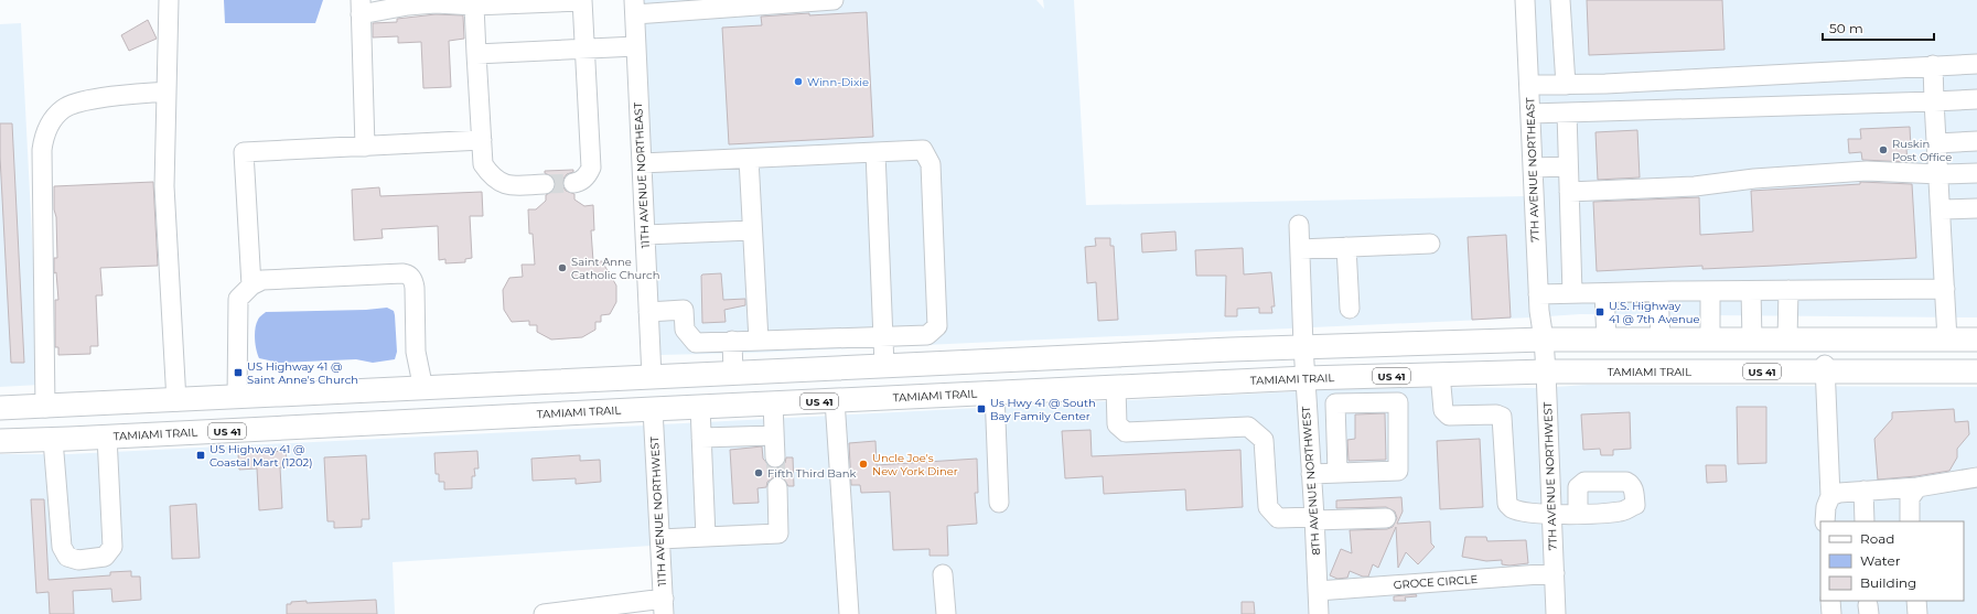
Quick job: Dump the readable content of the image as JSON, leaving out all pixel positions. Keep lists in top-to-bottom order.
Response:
{
  "streets": {
    "main road": ["TAMIAMI TRAIL", "US 41"],
    "street": [
      "7TH AVENUE NORTHEAST",
      "11TH AVENUE NORTHEAST",
      "7TH AVENUE NORTHWEST",
      "8TH AVENUE NORTHWEST",
      "11TH AVENUE NORTHWEST",
      "GROCE CIRCLE"
    ]
  },
  "crossings": [
    ["7TH AVENUE NORTHEAST", "7TH AVENUE NORTHWEST"],
    ["TAMIAMI TRAIL", "7TH AVENUE NORTHWEST"],
    ["TAMIAMI TRAIL", "8TH AVENUE NORTHWEST"],
    ["TAMIAMI TRAIL", "11TH AVENUE NORTHWEST"],
    ["7TH AVENUE NORTHWEST", "GROCE CIRCLE"],
    ["8TH AVENUE NORTHWEST", "GROCE CIRCLE"]
  ],
  "places": {
    "other": [
      "Winn-Dixie",
      "Ruskin Post Office",
      "Saint Anne Catholic Church",
      "Uncle Joe's New York Diner",
      "Fifth Third Bank"
    ],
    "transit": [
      "U.S. Highway 41 @ 7th Avenue",
      "US Highway 41 @ Saint Anne's Church",
      "Us Hwy 41 @ South Bay Family Center",
      "US Highway 41 @ Coastal Mart (1202)"
    ]
  },
  "legend": ["Road", "Water", "Building"],
  "scale_bar": "50 m"
}
